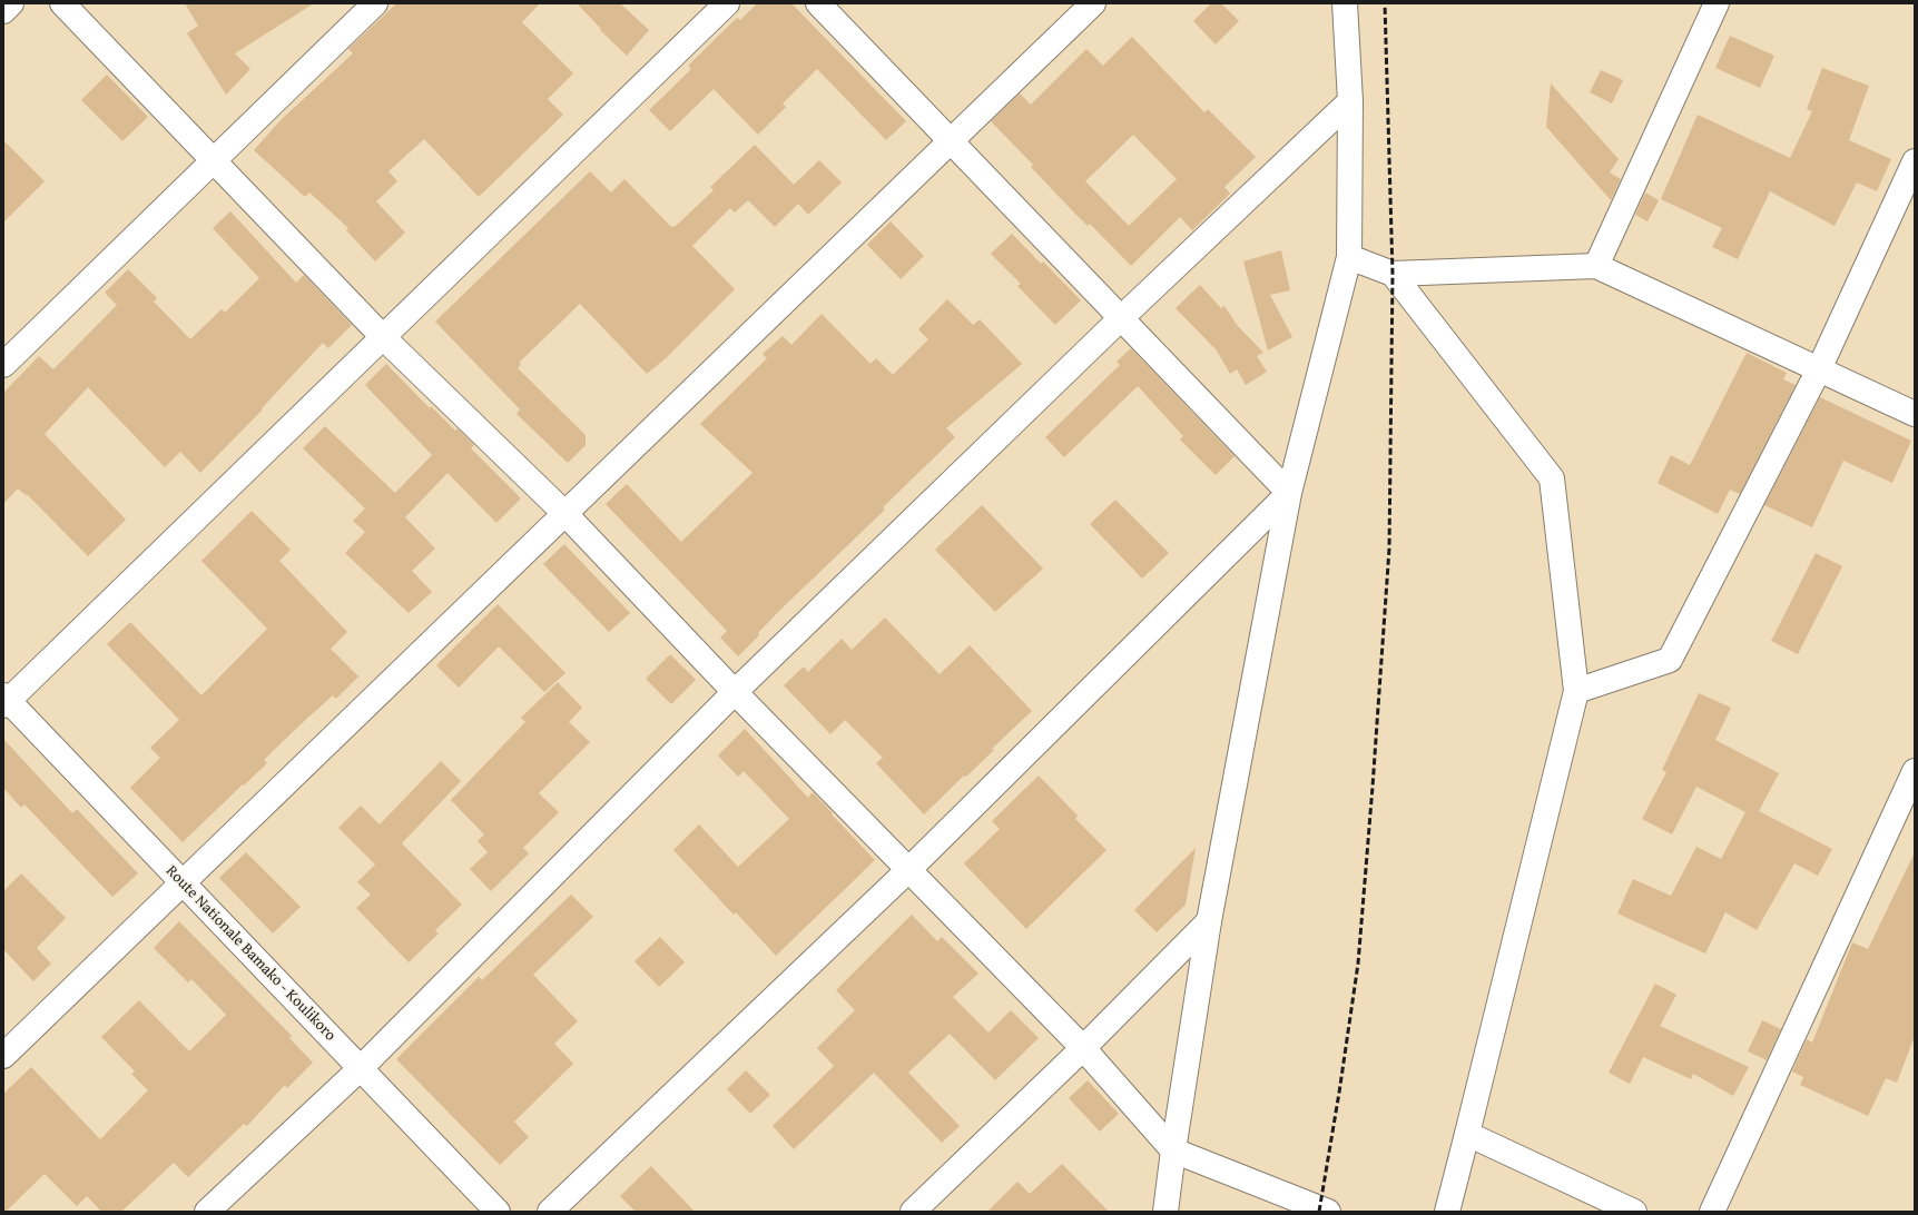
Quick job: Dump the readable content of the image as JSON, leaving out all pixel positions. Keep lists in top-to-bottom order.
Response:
{
  "streets": {
    "street": ["Route Nationale Bamako - Koulikoro"]
  }
}
